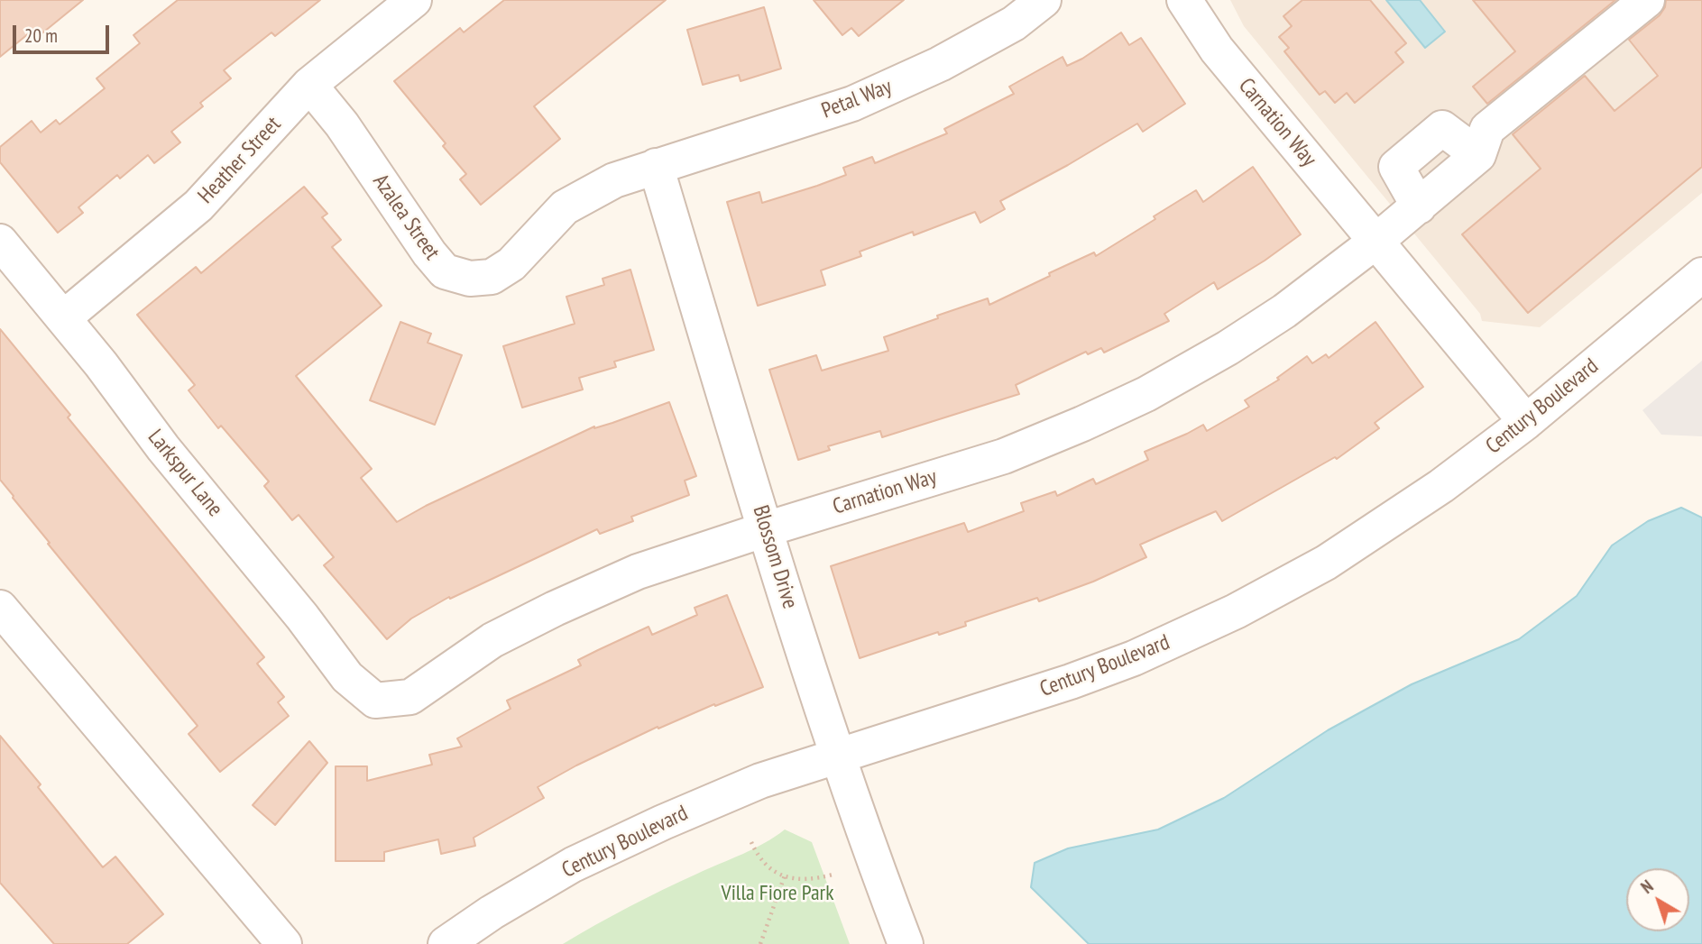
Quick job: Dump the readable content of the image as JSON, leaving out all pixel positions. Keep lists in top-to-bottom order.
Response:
{
  "streets": {
    "street": [
      "Petal Way",
      "Carnation Way",
      "Heather Street",
      "Azalea Street",
      "Century Boulevard",
      "Larkspur Lane",
      "Blossom Drive"
    ]
  },
  "crossings": [
    ["Petal Way", "Azalea Street"],
    ["Petal Way", "Blossom Drive"],
    ["Carnation Way", "Century Boulevard"],
    ["Carnation Way", "Larkspur Lane"],
    ["Carnation Way", "Blossom Drive"],
    ["Heather Street", "Azalea Street"],
    ["Heather Street", "Larkspur Lane"],
    ["Azalea Street", "Blossom Drive"],
    ["Century Boulevard", "Blossom Drive"]
  ],
  "parks": ["Villa Fiore Park"],
  "scale_bar": "20 m",
  "north": "top left"
}
